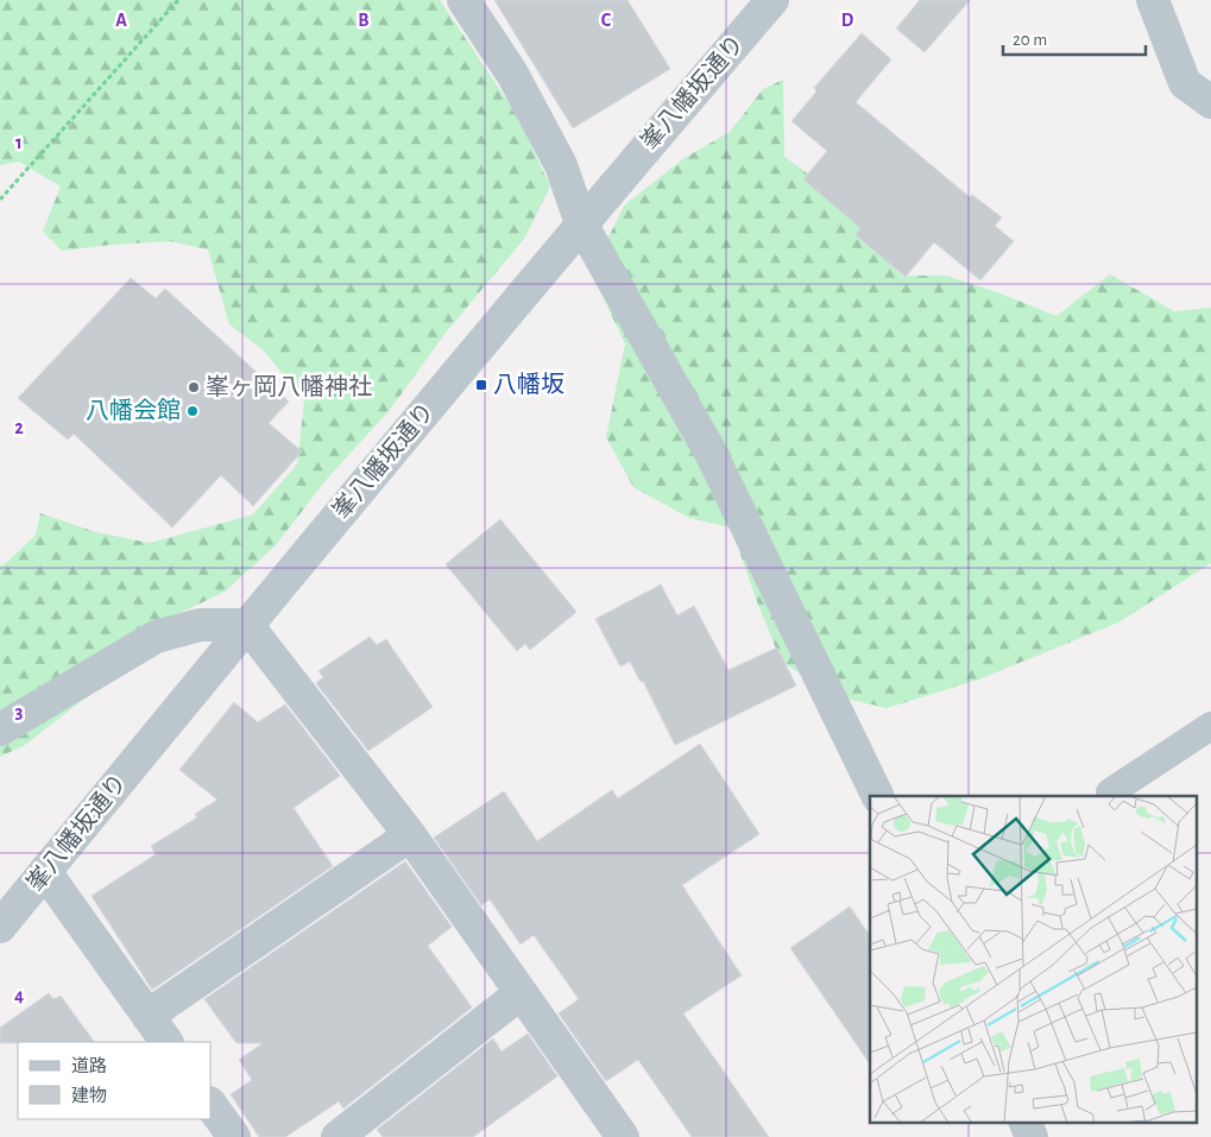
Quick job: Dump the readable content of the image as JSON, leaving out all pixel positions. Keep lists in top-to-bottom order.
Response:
{
  "streets": {
    "street": ["峯八幡坂通り"]
  },
  "places": {
    "transit": ["八幡坂"],
    "other": ["峯ヶ岡八幡神社", "八幡会館"]
  },
  "legend": ["道路", "建物"],
  "scale_bar": "20 m",
  "grid": {
    "columns": [
      "A",
      "B",
      "C",
      "D"
    ],
    "rows": [
      "1",
      "2",
      "3",
      "4"
    ]
  }
}
